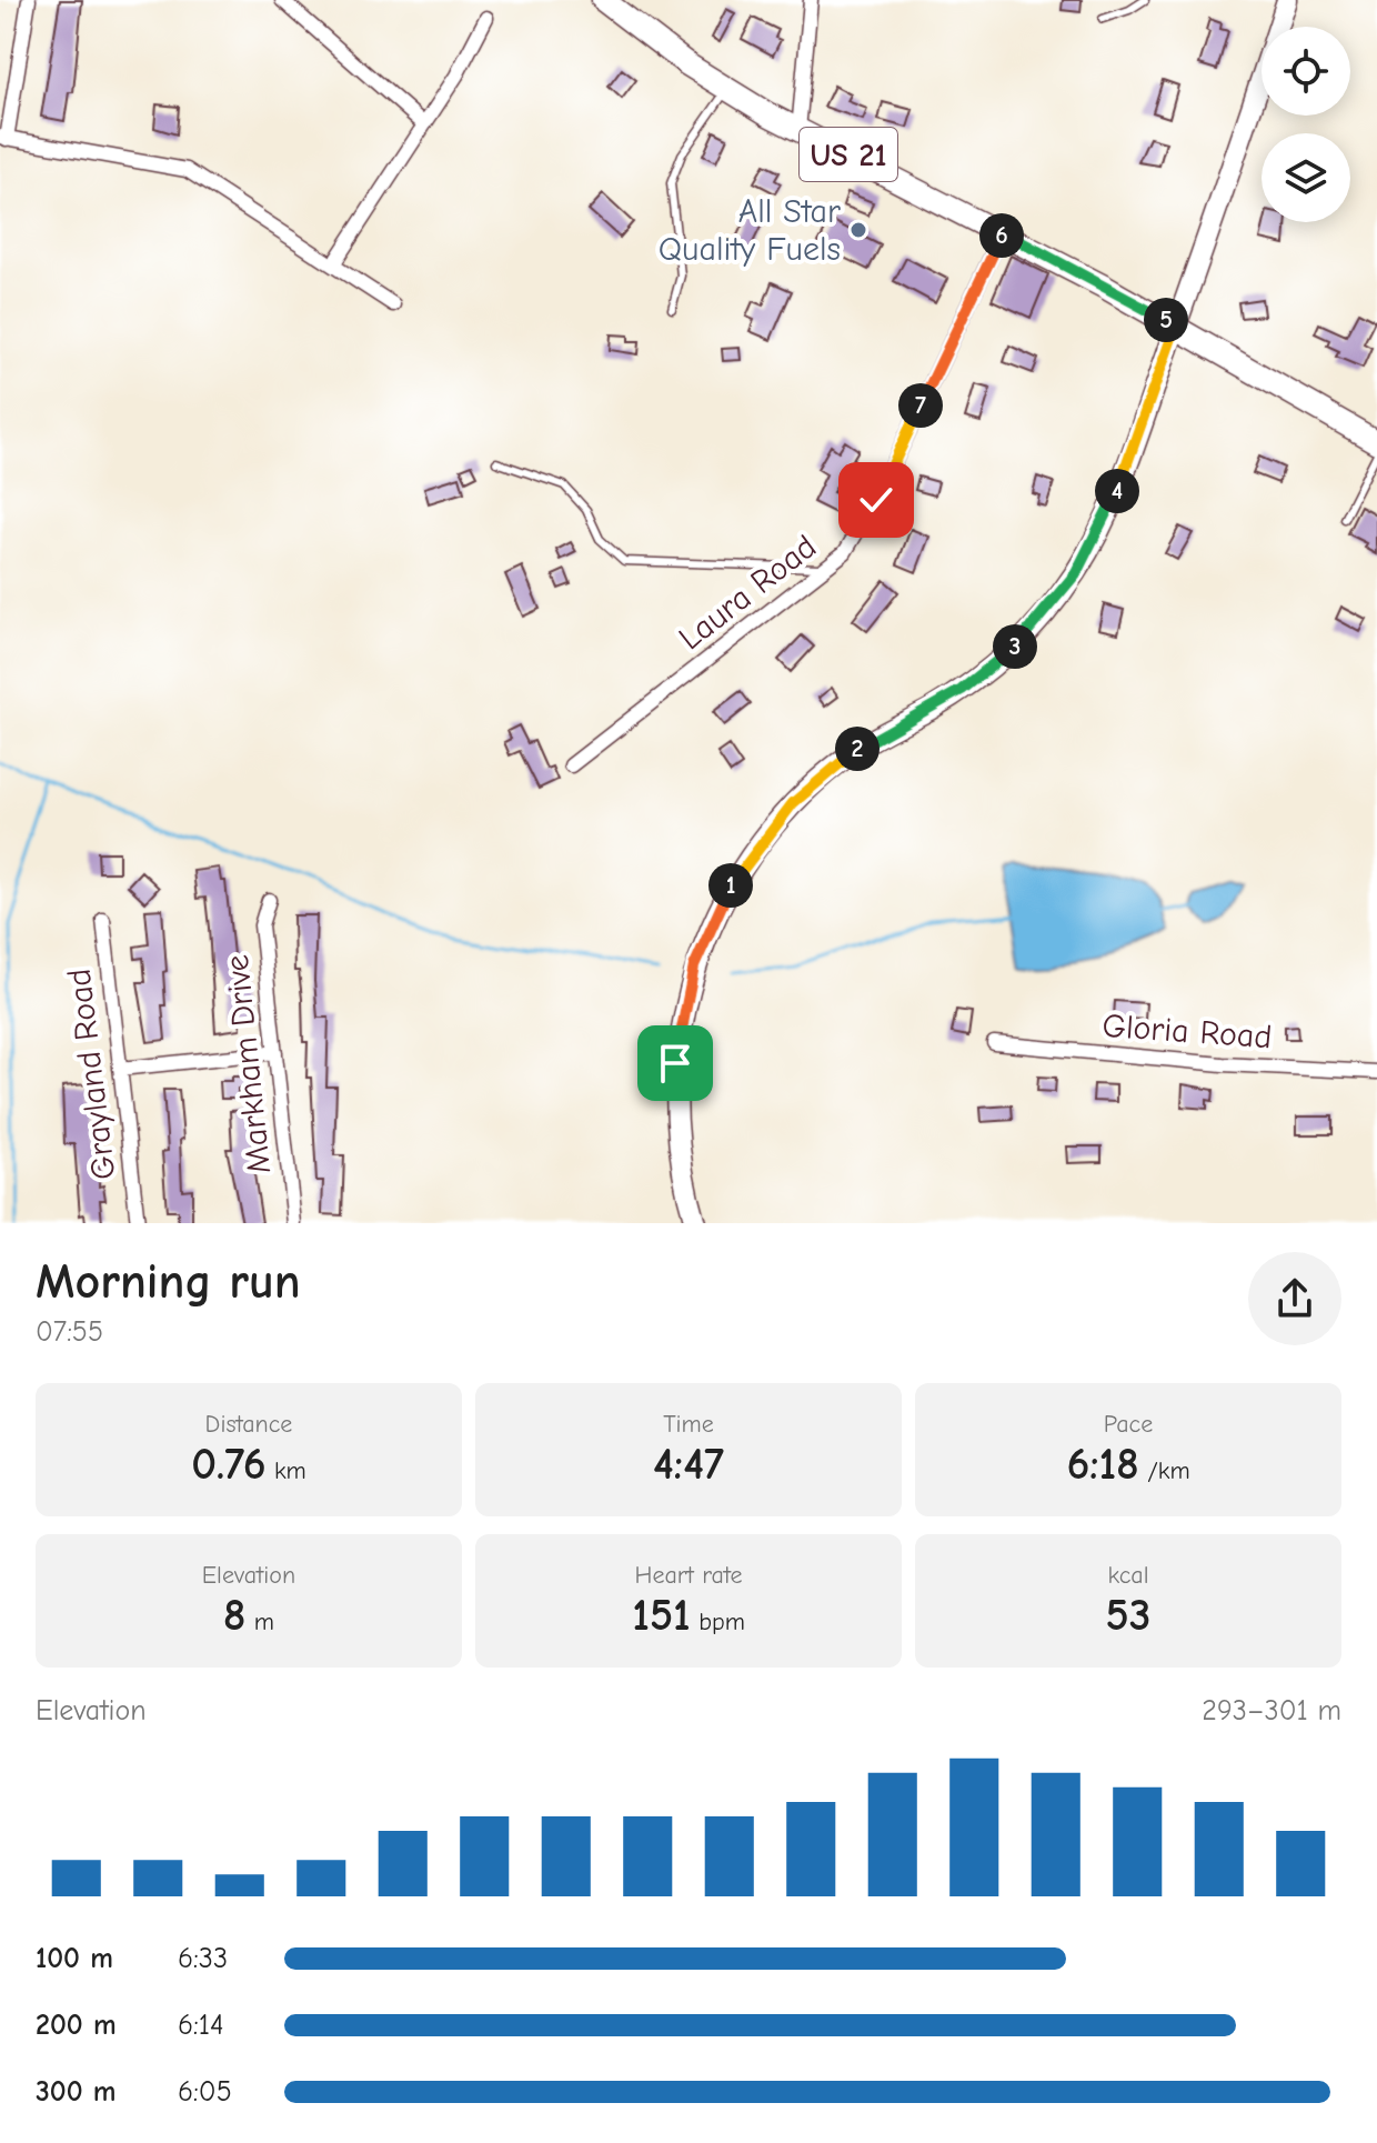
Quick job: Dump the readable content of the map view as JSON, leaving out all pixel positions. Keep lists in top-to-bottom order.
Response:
{
  "streets": {
    "main road": ["US 21"],
    "street": [
      "Laura Road",
      "Gloria Road",
      "Markham Drive",
      "Grayland Road"
    ]
  },
  "crossings": [
    ["US 21", "Laura Road"]
  ],
  "places": ["All Star Quality Fuels"],
  "page": {
    "pins": [
      "6",
      "5",
      "7",
      "4",
      "3",
      "2",
      "1"
    ],
    "heading": ["Morning run", "07:55"],
    "stats": [
      ["Distance", "0.76 km"],
      ["Time", "4:47"],
      ["Pace", "6:18 /km"],
      ["Elevation", "8 m"],
      ["Heart rate", "151 bpm"],
      ["kcal", "53"]
    ],
    "chart": ["Elevation", "293–301 m"],
    "list": [
      {
        "name": "100 m",
        "note": "6:33"
      },
      {
        "name": "200 m",
        "note": "6:14"
      },
      {
        "name": "300 m",
        "note": "6:05"
      }
    ]
  }
}
